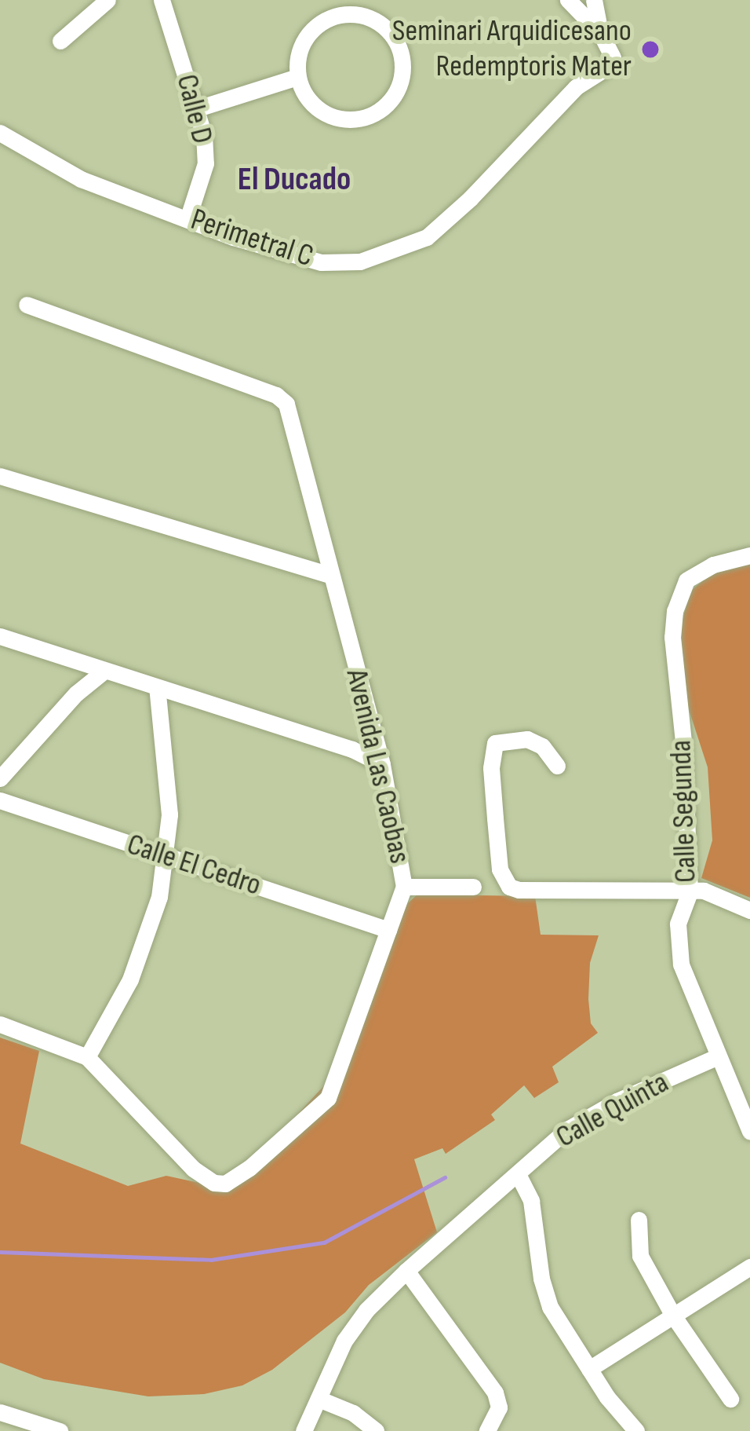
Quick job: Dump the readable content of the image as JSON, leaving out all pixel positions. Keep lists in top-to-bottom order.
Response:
{
  "streets": {
    "street": [
      "Calle D",
      "Perimetral C",
      "Avenida Las Caobas",
      "Calle Segunda",
      "Calle El Cedro",
      "Calle Quinta"
    ]
  },
  "crossings": [
    ["Calle D", "Perimetral C"],
    ["Avenida Las Caobas", "Calle El Cedro"],
    ["Calle Segunda", "Calle Quinta"]
  ],
  "districts": ["El Ducado"],
  "places": ["Seminari Arquidicesano Redemptoris Mater"]
}
